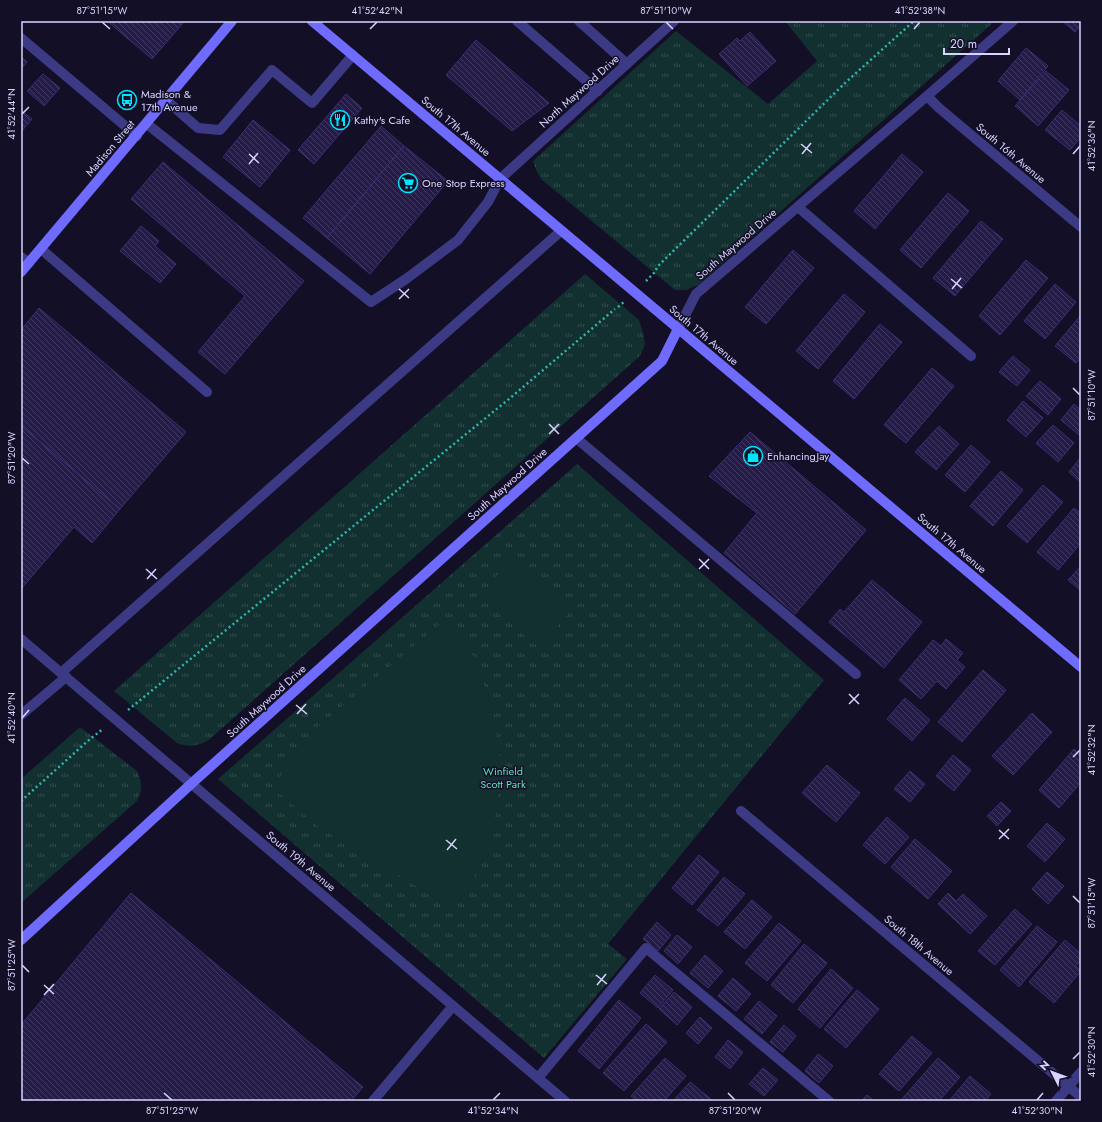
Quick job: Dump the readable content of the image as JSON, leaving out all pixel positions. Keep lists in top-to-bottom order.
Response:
{
  "streets": {
    "street": [
      "North Maywood Drive",
      "South 17th Avenue",
      "Madison Street",
      "South 16th Avenue",
      "South Maywood Drive",
      "South 19th Avenue",
      "South 18th Avenue"
    ]
  },
  "crossings": [
    ["North Maywood Drive", "South 17th Avenue"],
    ["South 17th Avenue", "South Maywood Drive"],
    ["South 16th Avenue", "South Maywood Drive"],
    ["South Maywood Drive", "South 19th Avenue"]
  ],
  "parks": ["Winfield Scott Park"],
  "places": {
    "bus stop": ["Madison & 17th Avenue"],
    "restaurant": ["Kathy's Cafe"],
    "supermarket": ["One Stop Express"],
    "shop": ["EnhancingJay"]
  },
  "scale_bar": "20 m",
  "north": "top left",
  "coordinates": [
    "87°51'15\"W",
    "41°52'42\"N",
    "87°51'10\"W",
    "41°52'38\"N",
    "41°52'44\"N",
    "41°52'36\"N",
    "87°51'20\"W",
    "41°52'40\"N",
    "41°52'32\"N",
    "87°51'25\"W",
    "41°52'30\"N",
    "41°52'34\"N"
  ]
}
